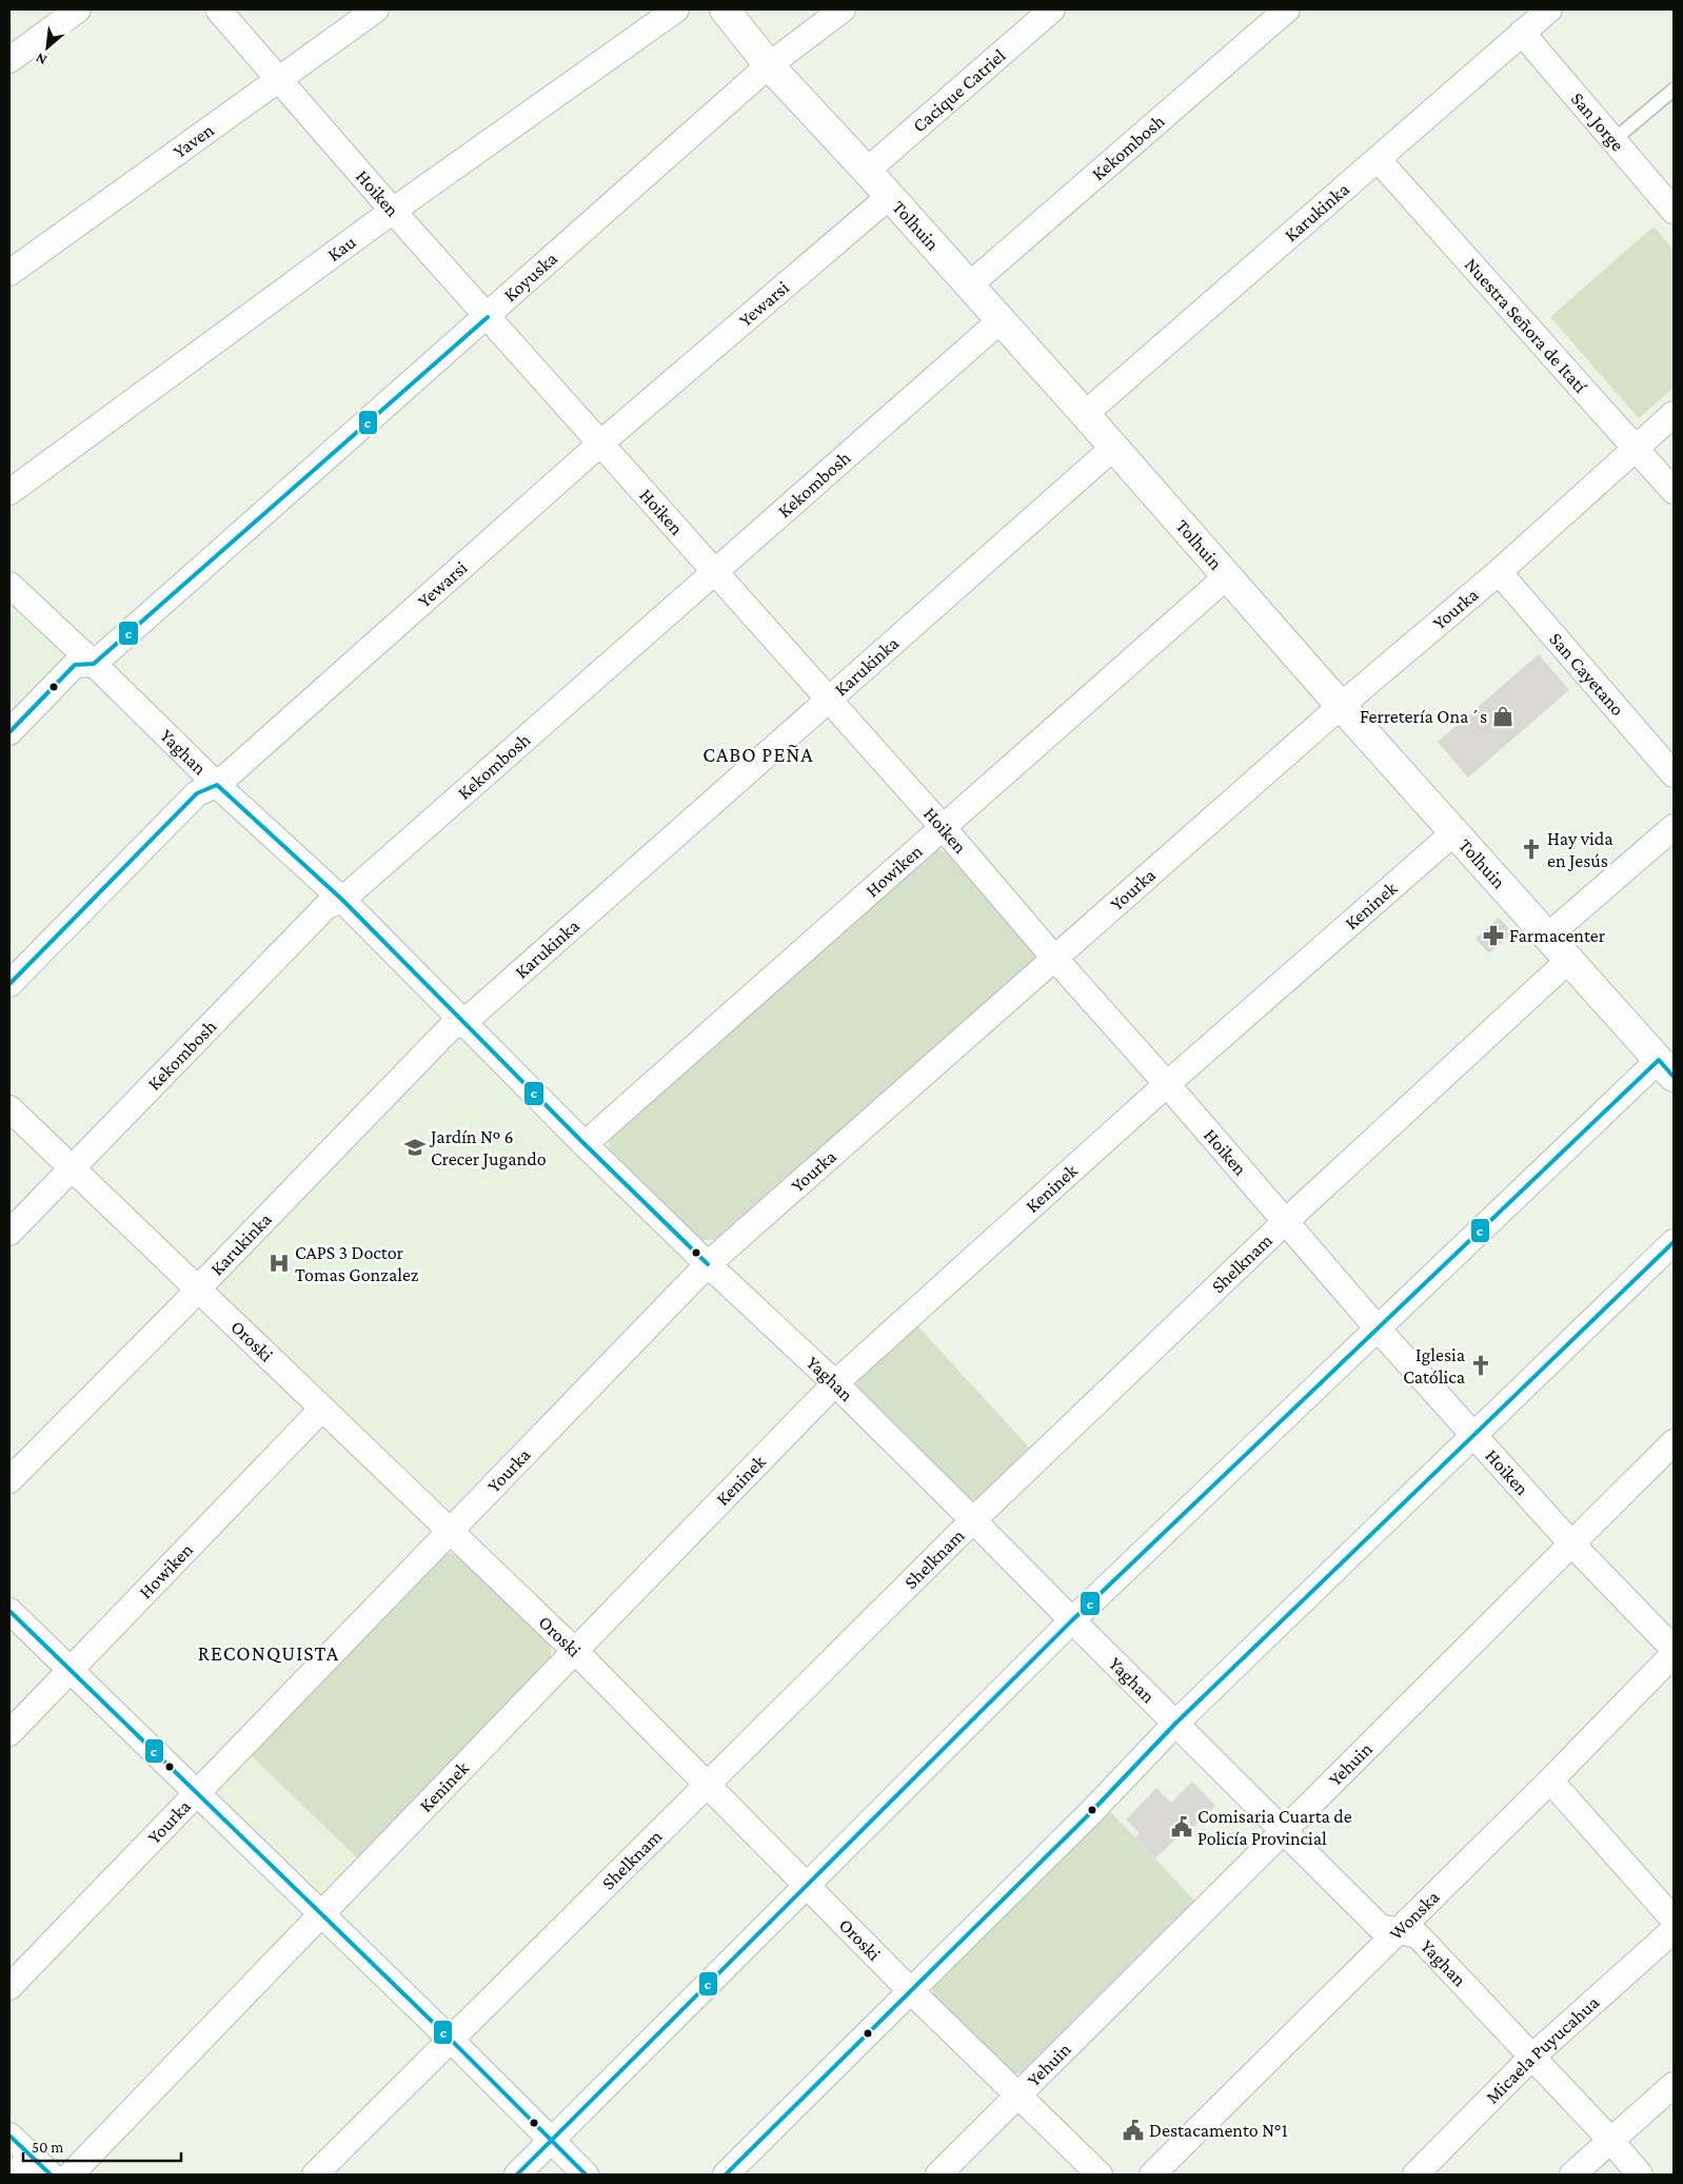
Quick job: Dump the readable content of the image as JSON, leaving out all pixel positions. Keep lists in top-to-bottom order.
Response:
{
  "streets": {
    "street": [
      "Cacique Catriel",
      "San Jorge",
      "Yaven",
      "Kekombosh",
      "Hoiken",
      "Karukinka",
      "Tolhuin",
      "Kau",
      "Koyuska",
      "Yewarsi",
      "Nuestra Señora de Itatí",
      "Yourka",
      "San Cayetano",
      "Yaghan",
      "Howiken",
      "Keninek",
      "Shelknam",
      "Oroski",
      "Yehuin",
      "Wonska",
      "Micaela Puyucahua"
    ]
  },
  "crossings": [
    ["Cacique Catriel", "Tolhuin"],
    ["San Jorge", "Karukinka"],
    ["Yaven", "Hoiken"],
    ["Kekombosh", "Hoiken"],
    ["Kekombosh", "Tolhuin"],
    ["Kekombosh", "Yaghan"],
    ["Kekombosh", "Oroski"],
    ["Hoiken", "Karukinka"],
    ["Hoiken", "Kau"],
    ["Hoiken", "Koyuska"],
    ["Hoiken", "Yewarsi"],
    ["Hoiken", "Yourka"],
    ["Hoiken", "Howiken"],
    ["Hoiken", "Keninek"],
    ["Hoiken", "Shelknam"],
    ["Hoiken", "Yehuin"],
    ["Karukinka", "Tolhuin"],
    ["Karukinka", "Nuestra Señora de Itatí"],
    ["Karukinka", "Yaghan"],
    ["Karukinka", "Oroski"],
    ["Tolhuin", "Koyuska"],
    ["Tolhuin", "Yewarsi"],
    ["Tolhuin", "Yourka"],
    ["Tolhuin", "Howiken"],
    ["Tolhuin", "Keninek"],
    ["Tolhuin", "Shelknam"],
    ["Koyuska", "Yaghan"],
    ["Yewarsi", "Yaghan"],
    ["Nuestra Señora de Itatí", "Yourka"],
    ["Yourka", "San Cayetano"],
    ["Yourka", "Yaghan"],
    ["Yourka", "Oroski"],
    ["Yaghan", "Howiken"],
    ["Yaghan", "Keninek"],
    ["Yaghan", "Shelknam"],
    ["Yaghan", "Yehuin"],
    ["Yaghan", "Wonska"],
    ["Yaghan", "Micaela Puyucahua"],
    ["Howiken", "Oroski"],
    ["Keninek", "Oroski"],
    ["Shelknam", "Oroski"],
    ["Oroski", "Yehuin"]
  ],
  "districts": ["CABO PEÑA", "RECONQUISTA"],
  "places": {
    "shop": ["Ferretería Ona´s"],
    "church": ["Hay vida en Jesús", "Iglesia Católica"],
    "pharmacy": ["Farmacenter"],
    "school or university": ["Jardín Nº 6 Crecer Jugando"],
    "hospital": ["CAPS 3 Doctor Tomas Gonzalez"],
    "public building": ["Comisaria Cuarta de Policía Provincial", "Destacamento N°1"]
  },
  "lines": ["transit line c"],
  "scale_bar": "50 m",
  "north": "bottom left"
}
